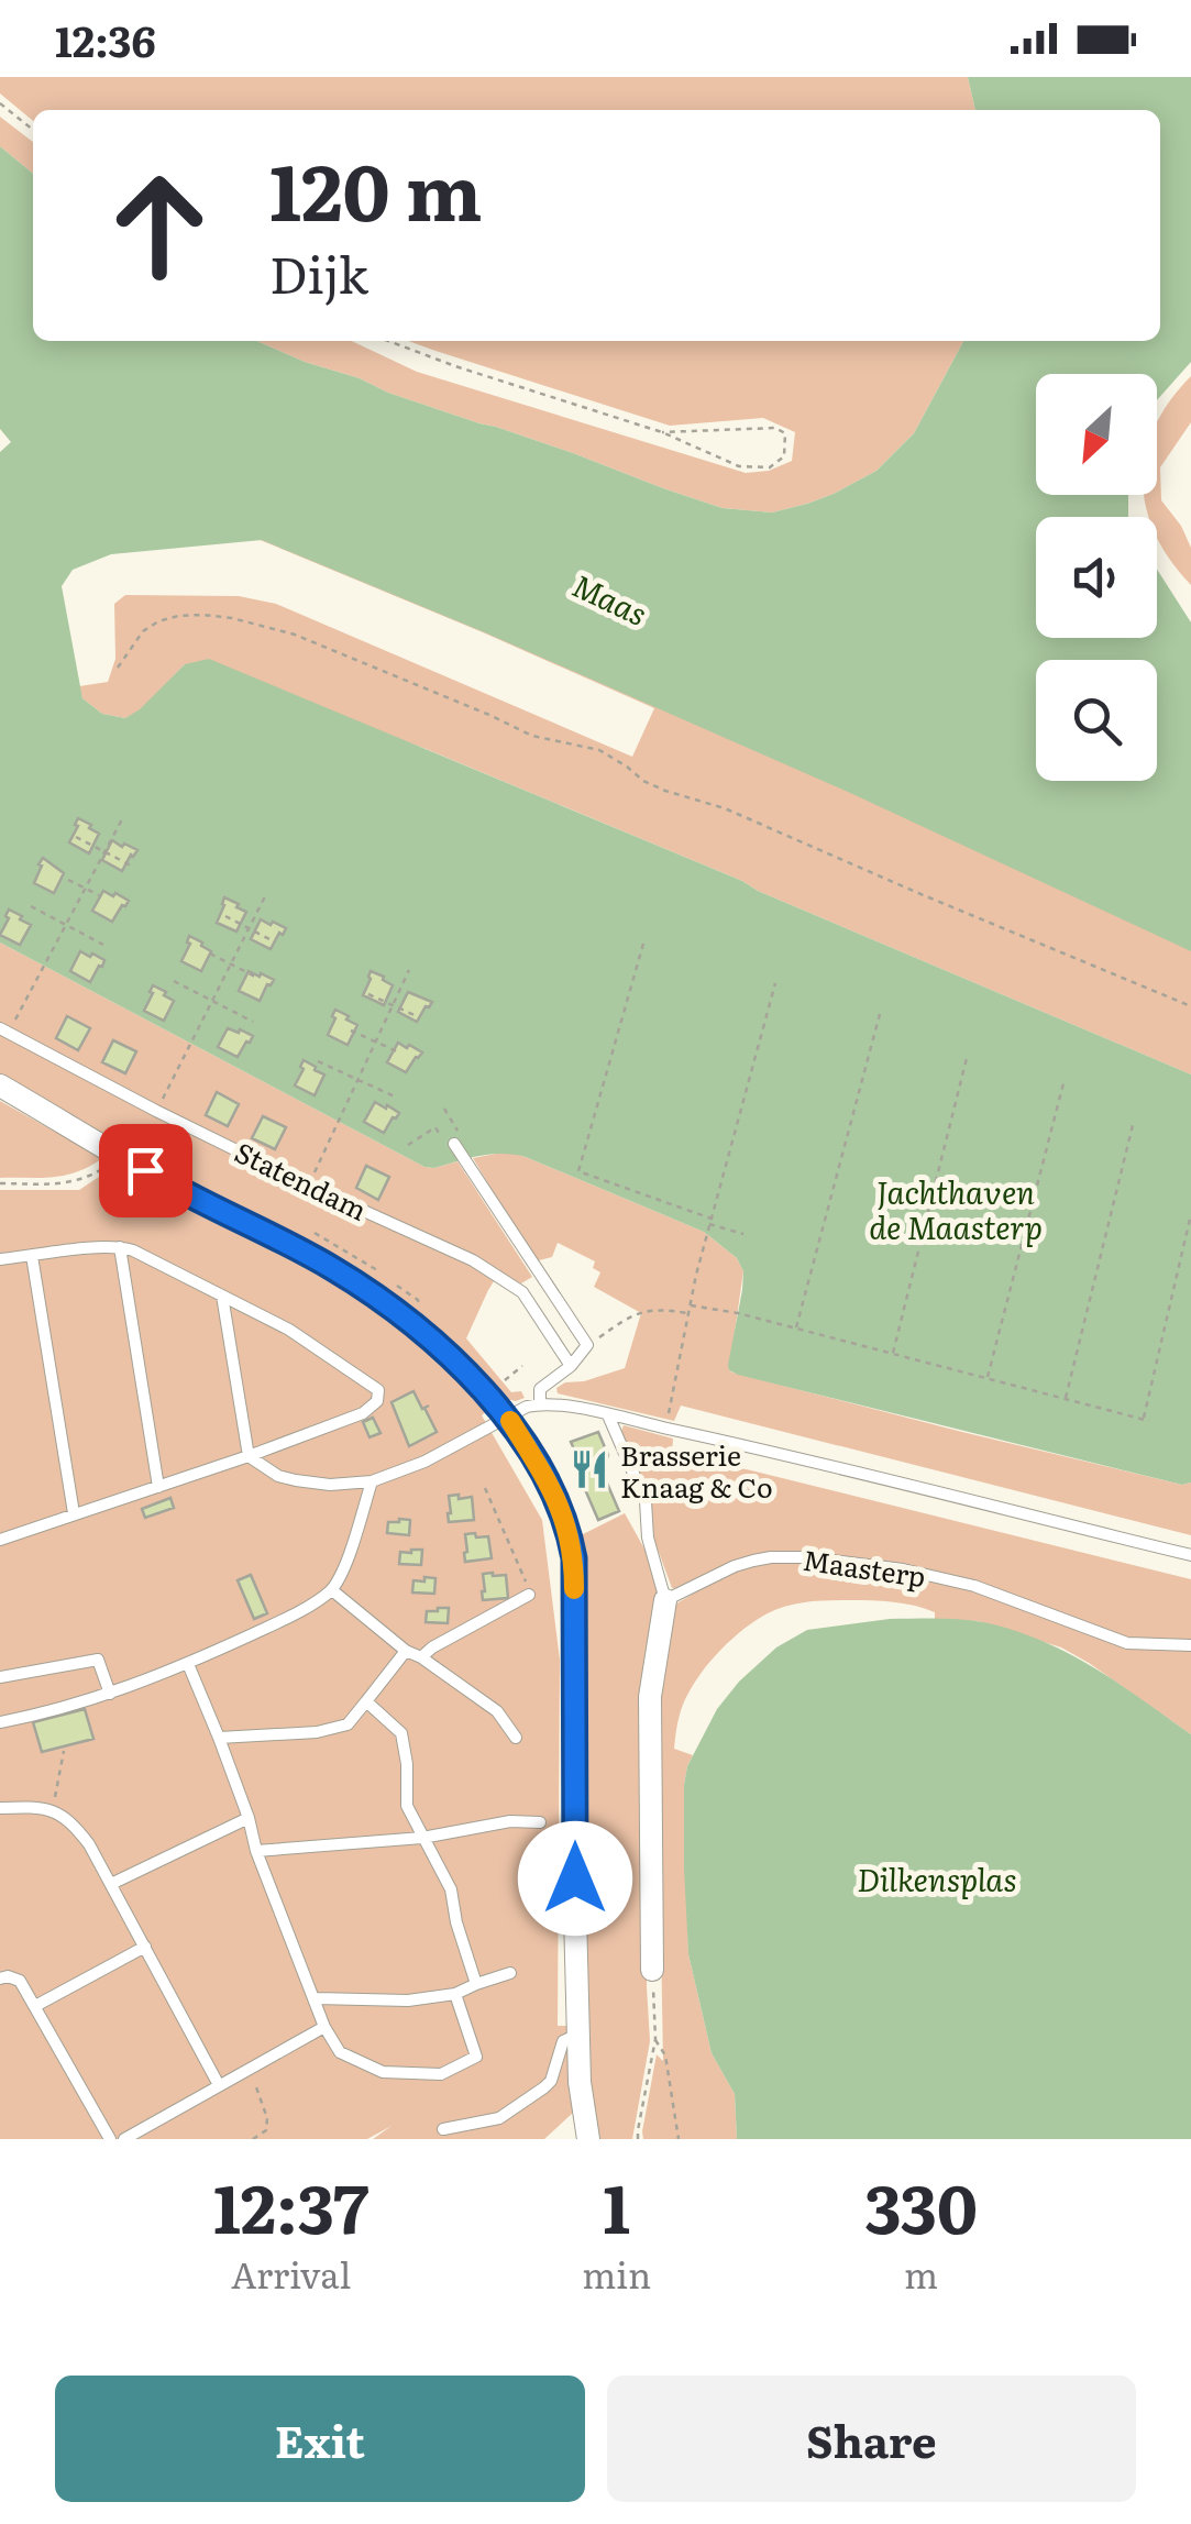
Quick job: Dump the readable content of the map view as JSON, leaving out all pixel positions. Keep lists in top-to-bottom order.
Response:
{
  "streets": {
    "lane": ["Statendam", "Maasterp"]
  },
  "water": ["Maas", "Jachthaven de Maasterp", "Dilkensplas"],
  "places": {
    "restaurant": ["Brasserie Knaag & Co"]
  },
  "north": "bottom left",
  "page": {
    "status": "12:36",
    "turn": ["120 m", "Dijk"],
    "eta": [
      "12:37",
      "Arrival",
      "1",
      "min",
      "330",
      "m"
    ],
    "buttons": ["Exit", "Share"]
  }
}
